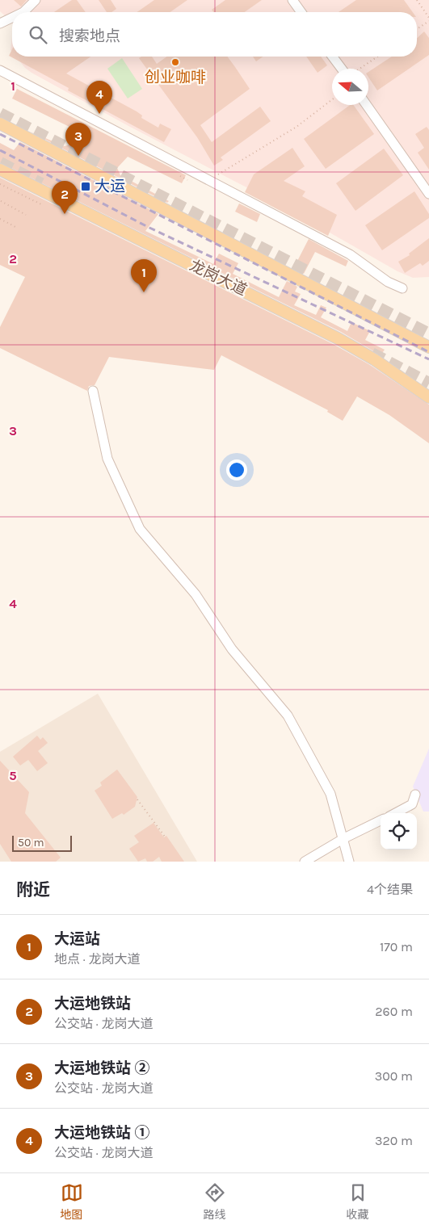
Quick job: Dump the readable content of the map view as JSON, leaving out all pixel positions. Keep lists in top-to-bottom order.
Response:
{
  "streets": {
    "main road": ["龙岗大道"]
  },
  "places": {
    "other": ["创业咖啡"],
    "transit": ["大运"]
  },
  "scale_bar": "50 m",
  "north": "left",
  "page": {
    "search": "搜索地点",
    "pins": [
      "4",
      "3",
      "2",
      "1"
    ],
    "scale": "50 m",
    "heading": ["附近", "4个结果"],
    "list": [
      {
        "mark": "1",
        "name": "大运站",
        "note": "地点 · 龙岗大道",
        "value": "170 m"
      },
      {
        "mark": "2",
        "name": "大运地铁站",
        "note": "公交站 · 龙岗大道",
        "value": "260 m"
      },
      {
        "mark": "3",
        "name": "大运地铁站 ②",
        "note": "公交站 · 龙岗大道",
        "value": "300 m"
      },
      {
        "mark": "4",
        "name": "大运地铁站 ①",
        "note": "公交站 · 龙岗大道",
        "value": "320 m"
      }
    ],
    "nav": ["地图", "路线", "收藏"]
  },
  "grid": {
    "rows": [
      "1",
      "2",
      "3",
      "4",
      "5"
    ]
  }
}
